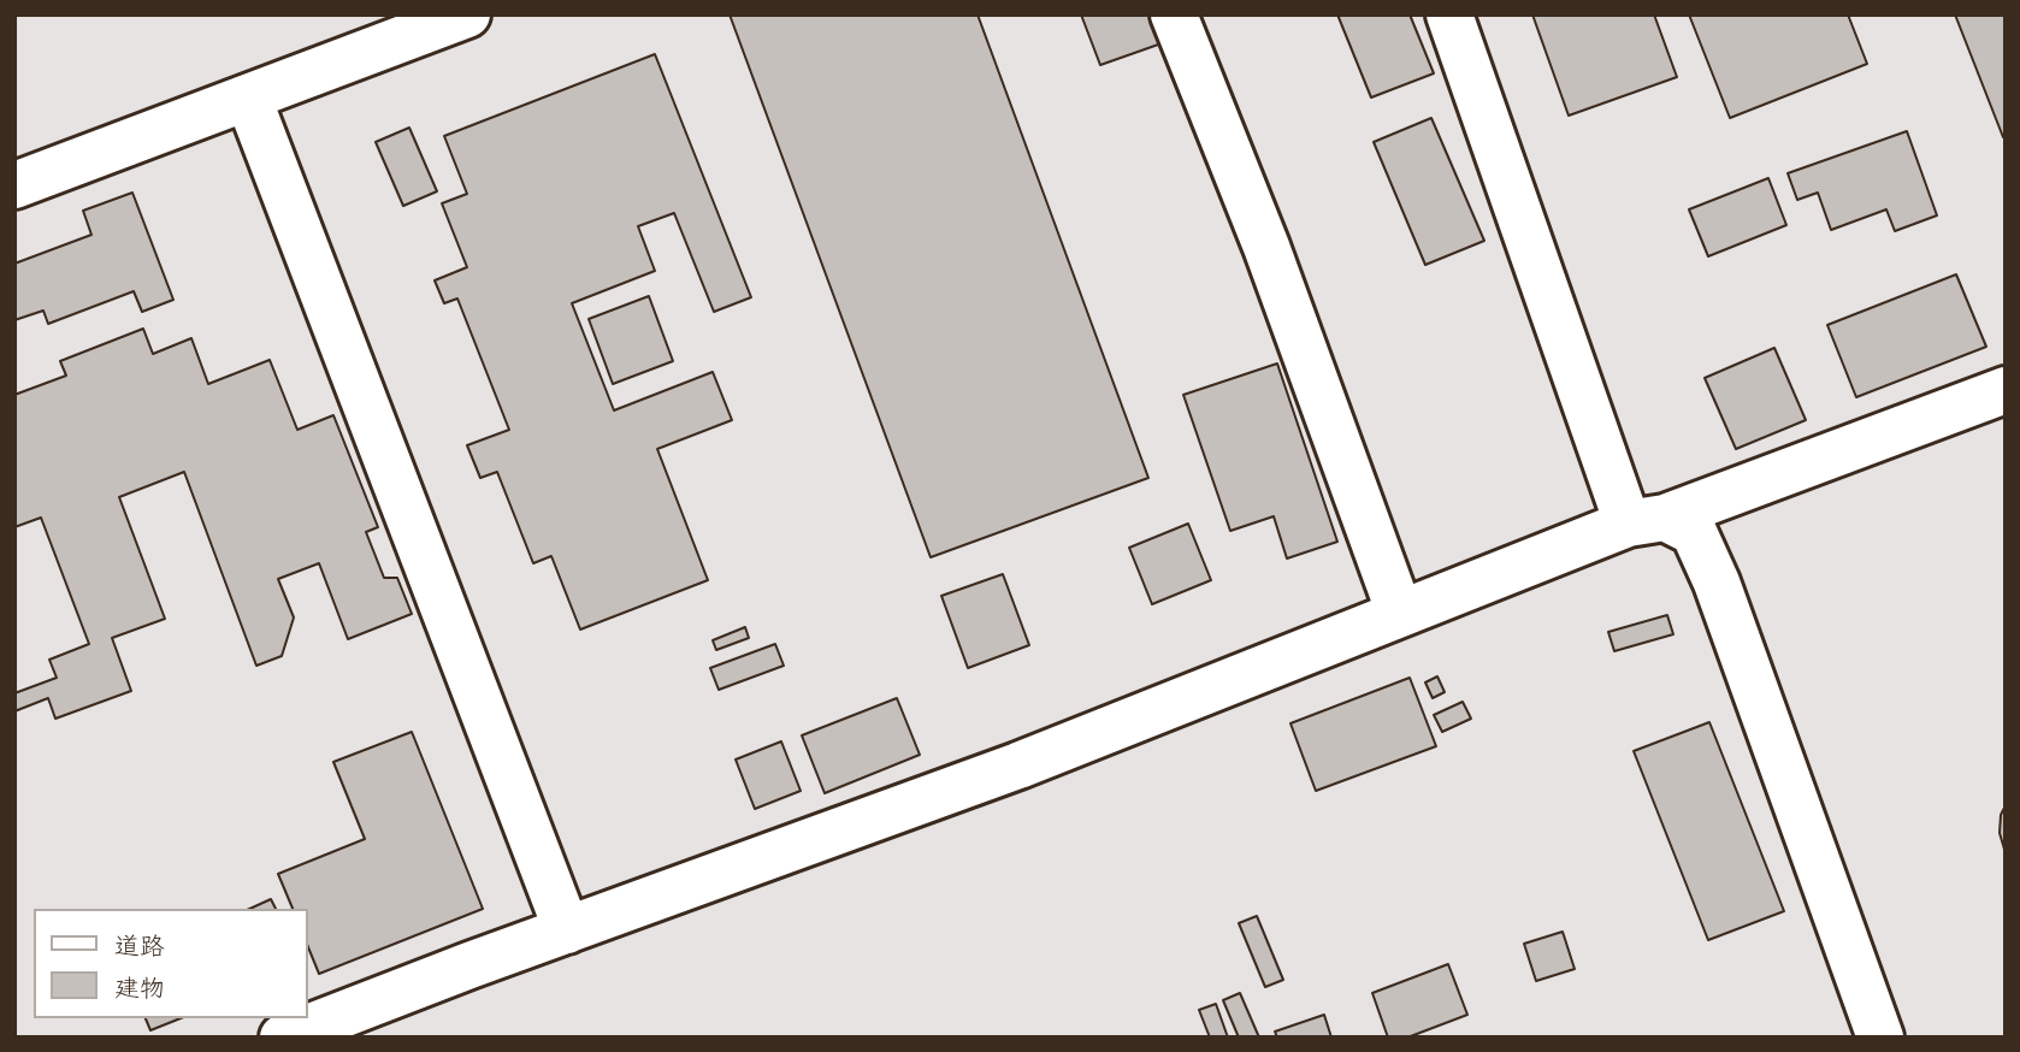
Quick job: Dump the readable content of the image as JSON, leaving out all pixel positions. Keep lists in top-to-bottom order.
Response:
{
  "legend": ["道路", "建物"]
}
